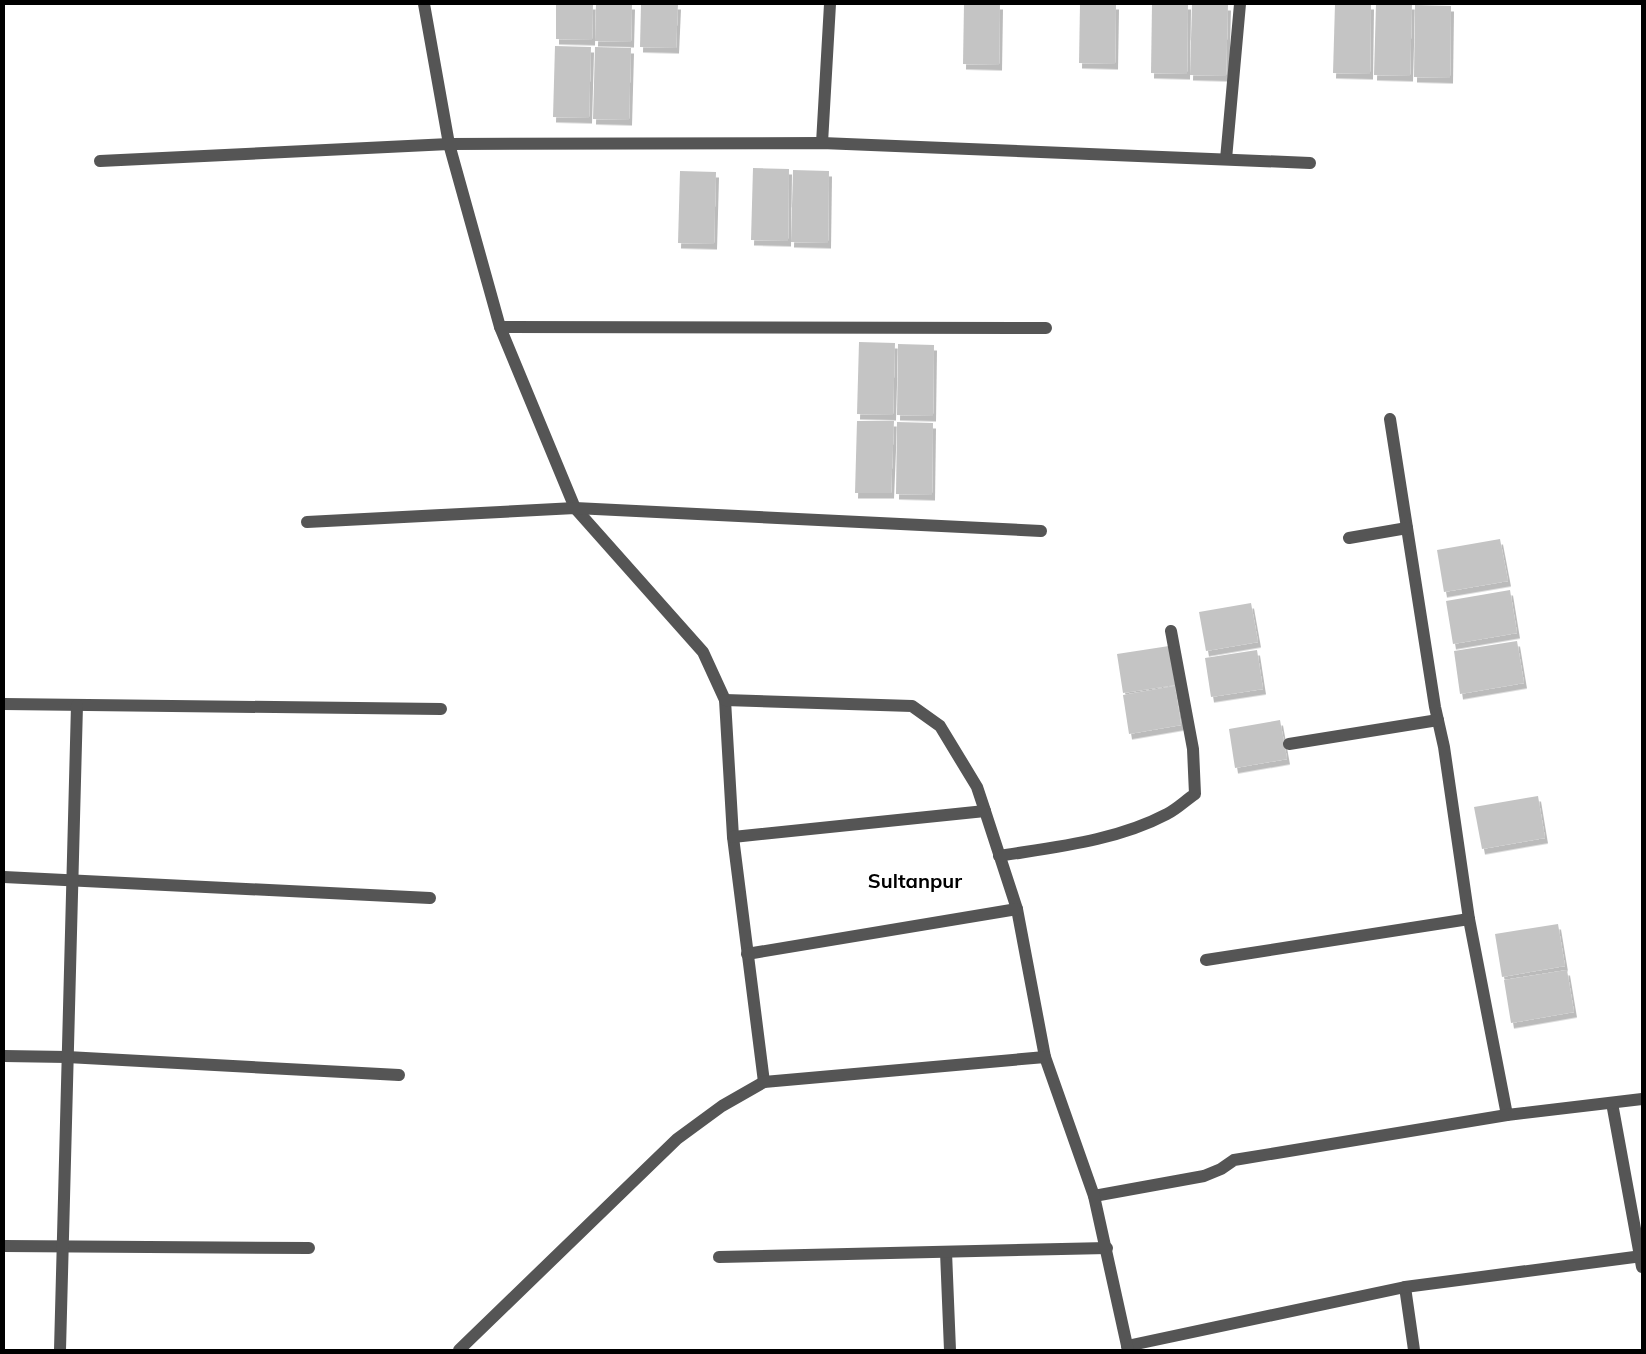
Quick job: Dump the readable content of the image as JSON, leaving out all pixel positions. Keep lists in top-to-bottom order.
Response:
{
  "districts": ["Sultanpur"]
}
